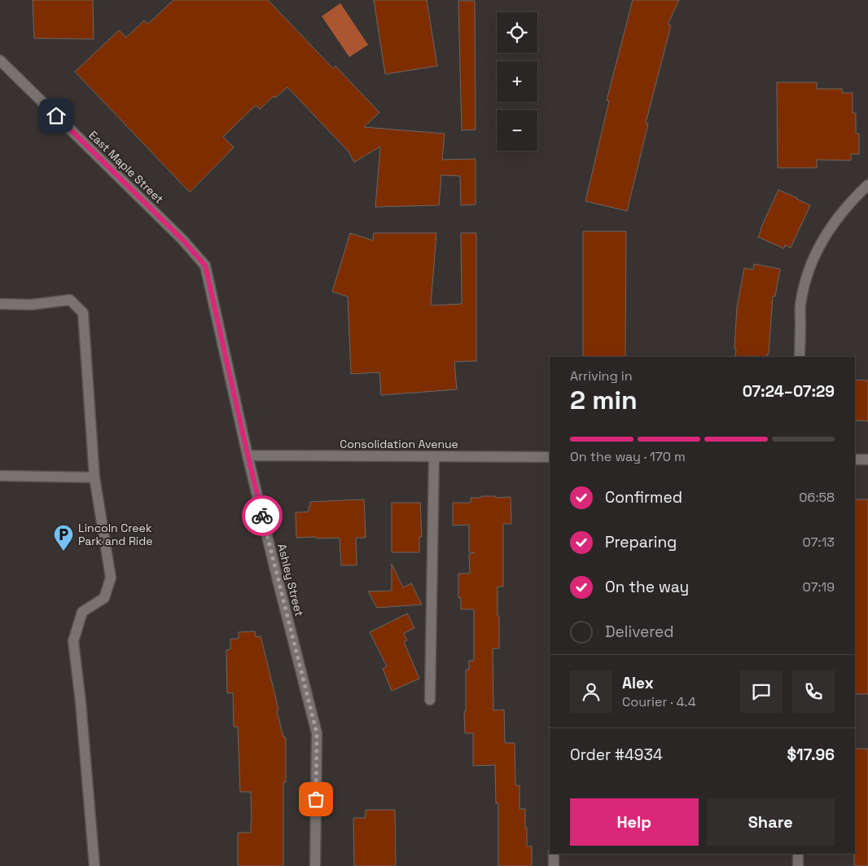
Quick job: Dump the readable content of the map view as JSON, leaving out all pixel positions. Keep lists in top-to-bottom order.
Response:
{
  "streets": {
    "street": ["East Maple Street", "Consolidation Avenue", "Ashley Street"]
  },
  "crossings": [
    ["East Maple Street", "Ashley Street"],
    ["Consolidation Avenue", "Ashley Street"]
  ],
  "places": {
    "parking": ["Lincoln Creek Park and Ride"]
  },
  "page": {
    "map_buttons": ["+", "−"],
    "heading": ["2 min", "Arriving in", "07:24–07:29"],
    "panel": [
      "Alex",
      "Courier · 4.4",
      "Order #4934",
      "$17.96"
    ],
    "bar": "On the way · 170 m",
    "list": [
      ["Confirmed", "06:58"],
      ["Preparing", "07:13"],
      ["On the way", "07:19"],
      "Delivered"
    ],
    "buttons": ["Help", "Share"]
  }
}
